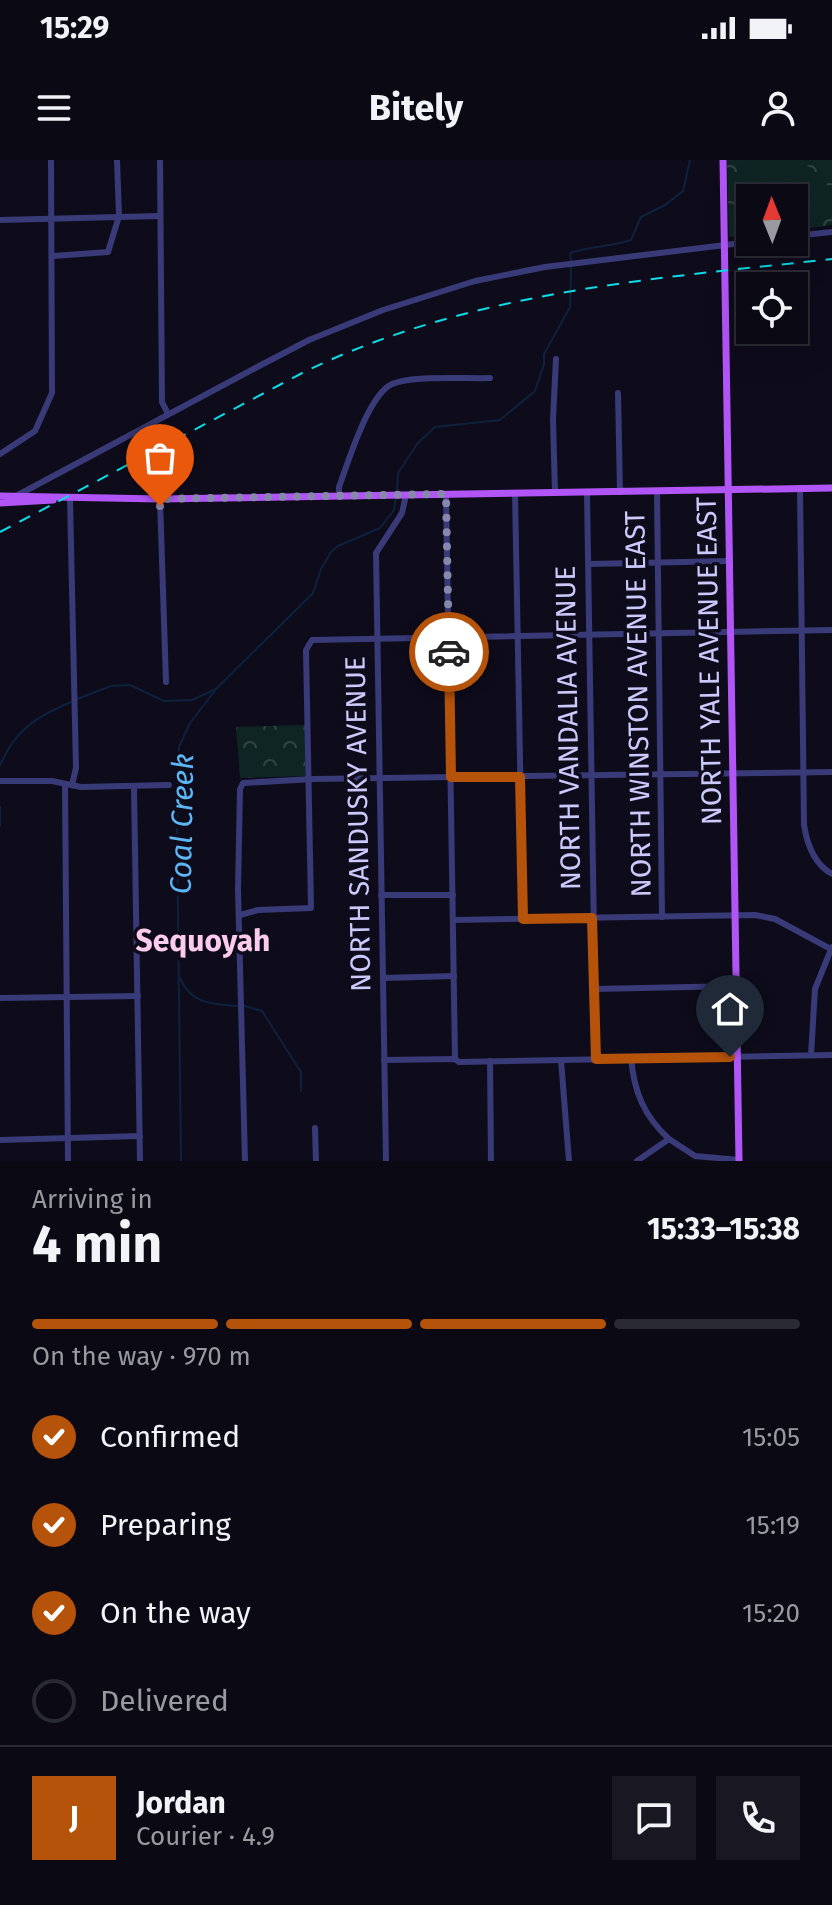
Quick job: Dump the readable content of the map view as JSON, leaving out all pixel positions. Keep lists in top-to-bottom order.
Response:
{
  "streets": {
    "main road": ["NORTH YALE AVENUE EAST"],
    "street": ["NORTH WINSTON AVENUE EAST", "NORTH VANDALIA AVENUE", "NORTH SANDUSKY AVENUE"]
  },
  "districts": ["Sequoyah"],
  "water": ["Coal Creek"],
  "north": "top",
  "page": {
    "status": "15:29",
    "header": "Bitely",
    "heading": ["4 min", "Arriving in", "15:33–15:38"],
    "panel": ["Jordan", "Courier · 4.9"],
    "bar": "On the way · 970 m",
    "list": [
      ["Confirmed", "15:05"],
      ["Preparing", "15:19"],
      ["On the way", "15:20"],
      "Delivered"
    ],
    "round": "J"
  }
}
